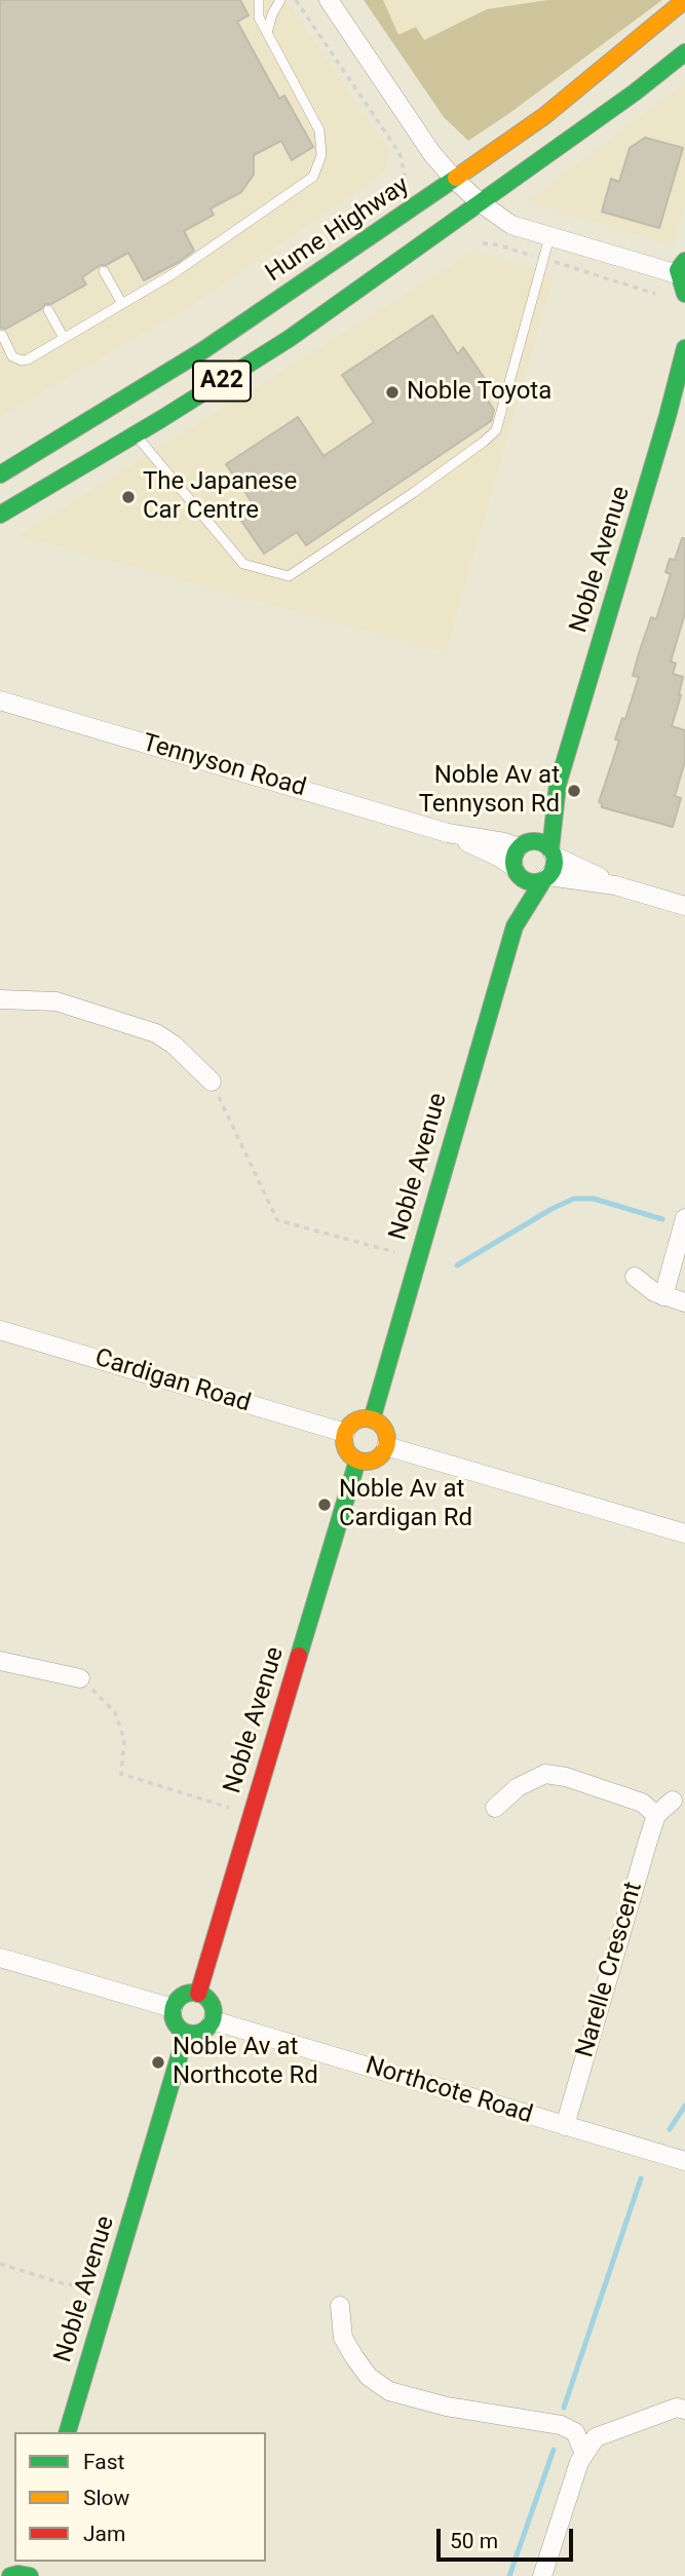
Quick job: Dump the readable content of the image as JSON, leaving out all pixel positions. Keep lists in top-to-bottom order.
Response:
{
  "streets": {
    "main road": ["Hume Highway", "A22", "Noble Avenue"],
    "street": [
      "Tennyson Road",
      "Cardigan Road",
      "Narelle Crescent",
      "Northcote Road"
    ]
  },
  "crossings": [
    ["Noble Avenue", "Tennyson Road"],
    ["Noble Avenue", "Cardigan Road"],
    ["Noble Avenue", "Northcote Road"],
    ["Narelle Crescent", "Northcote Road"]
  ],
  "places": [
    "Noble Toyota",
    "The Japanese Car Centre",
    "Noble Av at Tennyson Rd",
    "Noble Av at Cardigan Rd",
    "Noble Av at Northcote Rd"
  ],
  "legend": ["Fast", "Slow", "Jam"],
  "scale_bar": "50 m"
}
